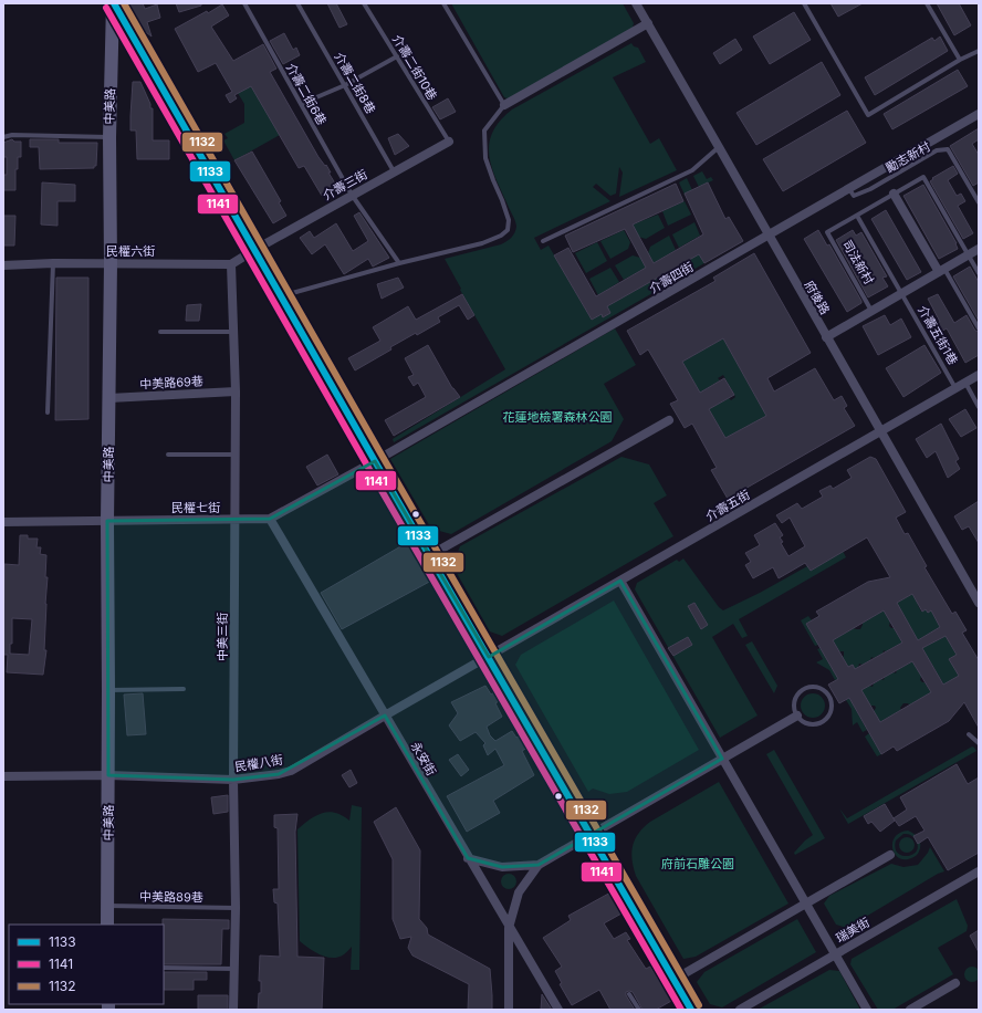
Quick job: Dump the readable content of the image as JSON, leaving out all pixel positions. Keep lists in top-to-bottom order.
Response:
{
  "streets": {
    "street": [
      "中美路",
      "介壽三街",
      "民權六街",
      "介壽四街",
      "府後路",
      "中美路69巷",
      "介壽五街",
      "民權七街",
      "中美三街",
      "永安街",
      "民權八街",
      "瑞美街"
    ],
    "lane": [
      "介壽二街10巷",
      "介壽二街8巷",
      "介壽二街6巷",
      "勵志新村",
      "司法新村",
      "介壽五街1巷",
      "中美路89巷"
    ]
  },
  "crossings": [
    ["介壽二街10巷", "介壽三街"],
    ["介壽二街8巷", "介壽三街"],
    ["介壽二街6巷", "介壽三街"],
    ["中美路", "民權六街"],
    ["中美路", "中美路69巷"],
    ["中美路", "民權七街"],
    ["中美路", "民權八街"],
    ["中美路", "中美路89巷"],
    ["勵志新村", "介壽四街"],
    ["民權六街", "中美三街"],
    ["司法新村", "介壽五街1巷"],
    ["介壽四街", "府後路"],
    ["介壽四街", "民權七街"],
    ["府後路", "介壽五街"],
    ["介壽五街1巷", "介壽五街"],
    ["中美路69巷", "中美三街"],
    ["介壽五街", "民權八街"],
    ["民權七街", "中美三街"],
    ["民權七街", "永安街"],
    ["中美三街", "民權八街"],
    ["中美三街", "中美路89巷"],
    ["永安街", "民權八街"]
  ],
  "parks": ["花蓮地檢署森林公園", "府前石雕公園"],
  "lines": ["transit line 1133", "transit line 1132", "transit line 1141"],
  "legend": ["1133", "1141", "1132"]
}
